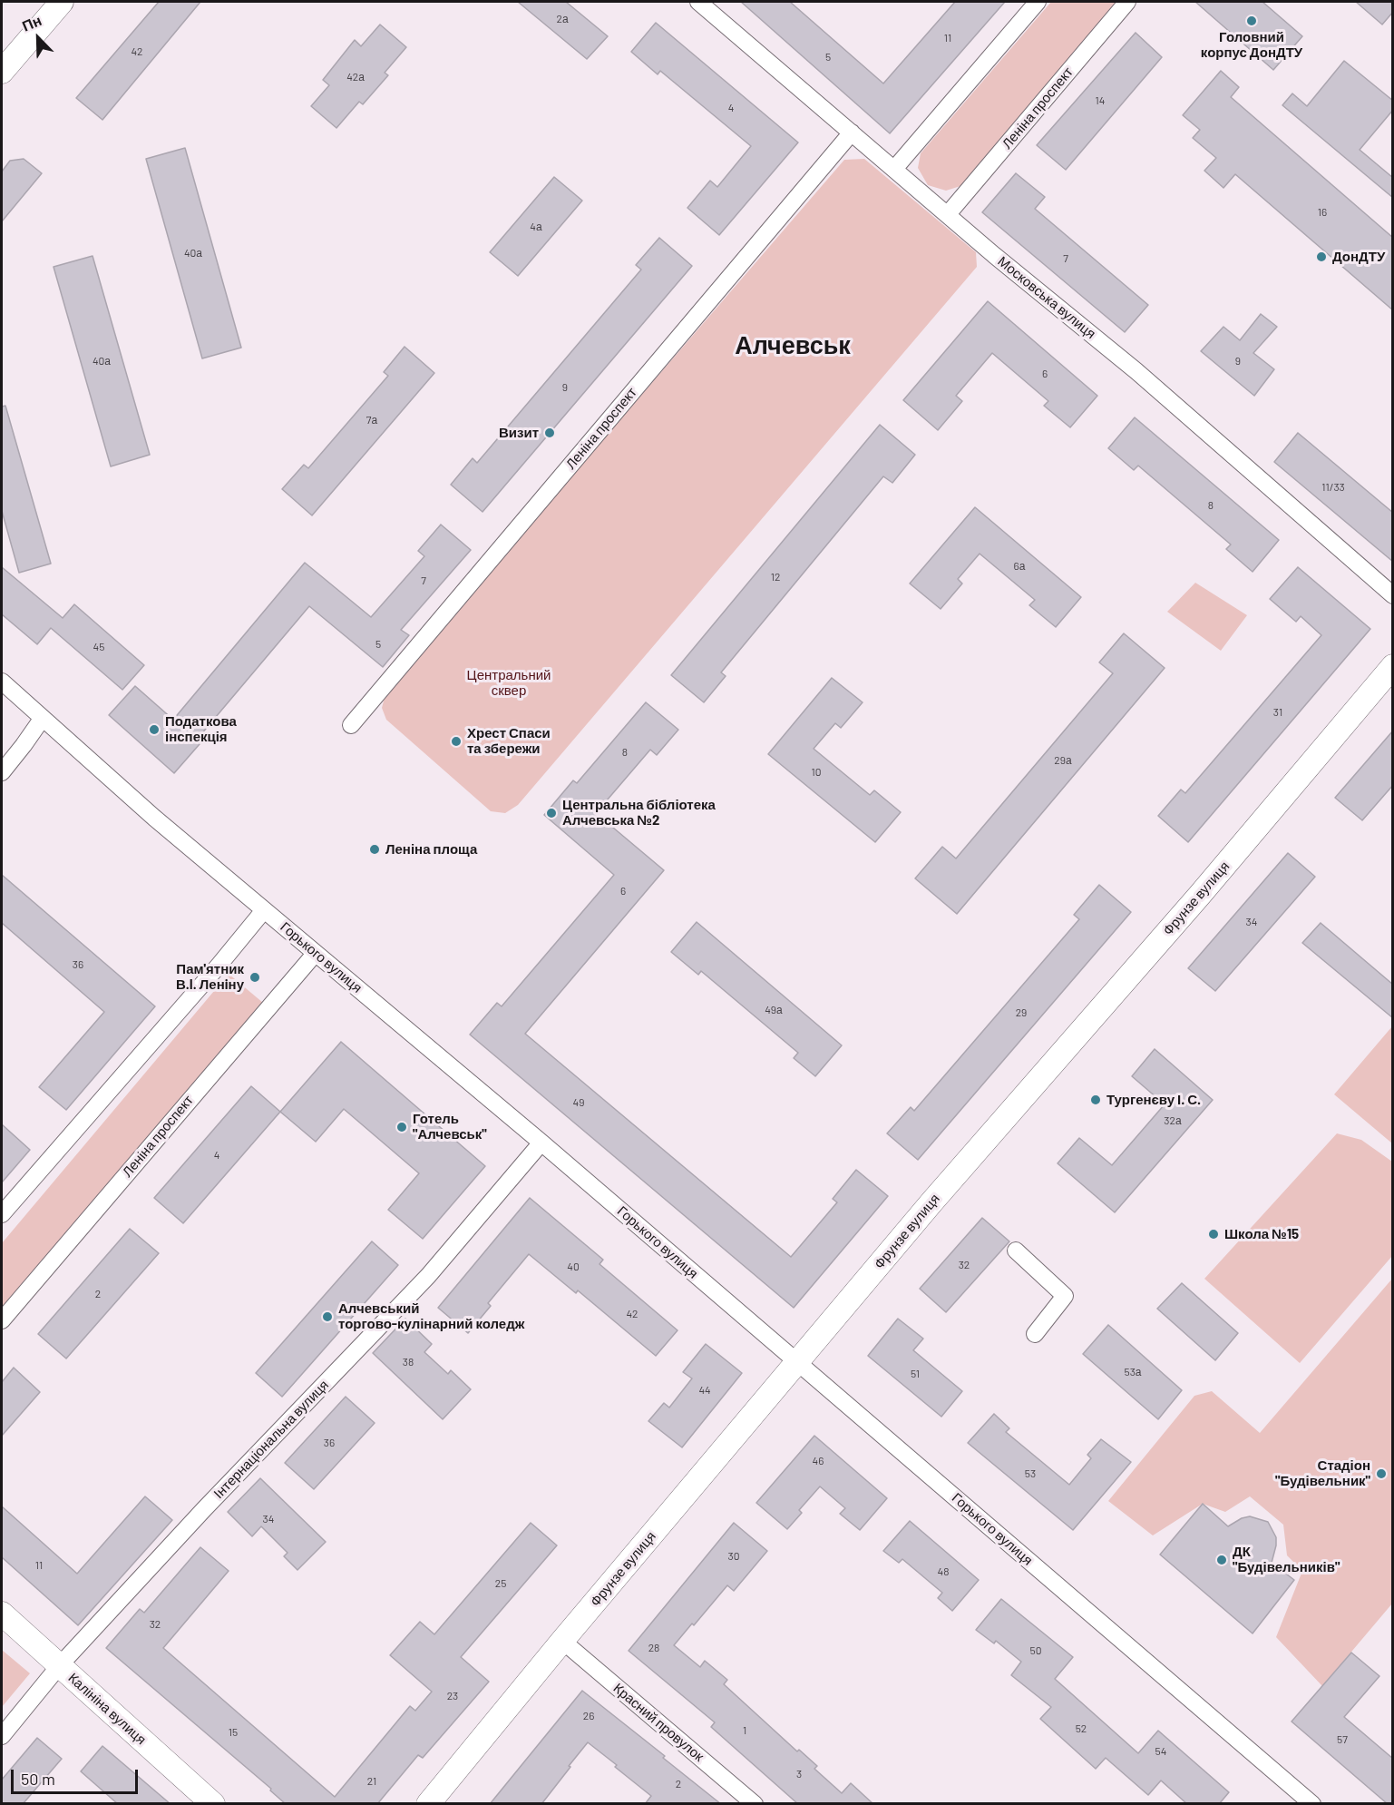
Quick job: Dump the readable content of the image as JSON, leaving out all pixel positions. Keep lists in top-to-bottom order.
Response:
{
  "streets": {
    "street": [
      "Леніна проспект",
      "Московська вулиця",
      "Фрунзе вулиця",
      "Горького вулиця",
      "Інтернаціональна вулиця",
      "Калініна вулиця",
      "Красний провулок"
    ]
  },
  "crossings": [
    ["Леніна проспект", "Московська вулиця"],
    ["Леніна проспект", "Горького вулиця"],
    ["Фрунзе вулиця", "Горького вулиця"],
    ["Фрунзе вулиця", "Красний провулок"],
    ["Горького вулиця", "Інтернаціональна вулиця"],
    ["Інтернаціональна вулиця", "Калініна вулиця"]
  ],
  "districts": ["Алчевськ"],
  "parks": ["Центральний сквер"],
  "places": [
    "Головний корпус ДонДТУ",
    "ДонДТУ",
    "Визит",
    "Податкова інспекція",
    "Хрест Спаси та збережи",
    "Центральна бібліотека Алчевська №2",
    "Леніна площа",
    "Пам'ятник В.I. Ленiну",
    "Тургенєву І. С.",
    "Готель \"Алчевськ\"",
    "Школа №15",
    "Алчевський торгово-кулінарний коледж",
    "Стадіон \"Будівельник\"",
    "ДК \"Будівельників\""
  ],
  "house_numbers": [
    "2а",
    "11",
    "42",
    "5",
    "42а",
    "14",
    "4",
    "16",
    "4а",
    "40а",
    "7",
    "40а",
    "9",
    "6",
    "9",
    "7а",
    "11/33",
    "8",
    "6а",
    "12",
    "7",
    "5",
    "45",
    "31",
    "8",
    "29а",
    "10",
    "6",
    "34",
    "36",
    "49а",
    "29",
    "49",
    "32а",
    "4",
    "32",
    "40",
    "2",
    "42",
    "38",
    "53а",
    "51",
    "44",
    "36",
    "46",
    "53",
    "34",
    "30",
    "11",
    "48",
    "25",
    "32",
    "28",
    "50",
    "23",
    "26",
    "52",
    "1",
    "15",
    "57",
    "54",
    "3",
    "21",
    "2"
  ],
  "scale_bar": "50 m",
  "north": "top left"
}
